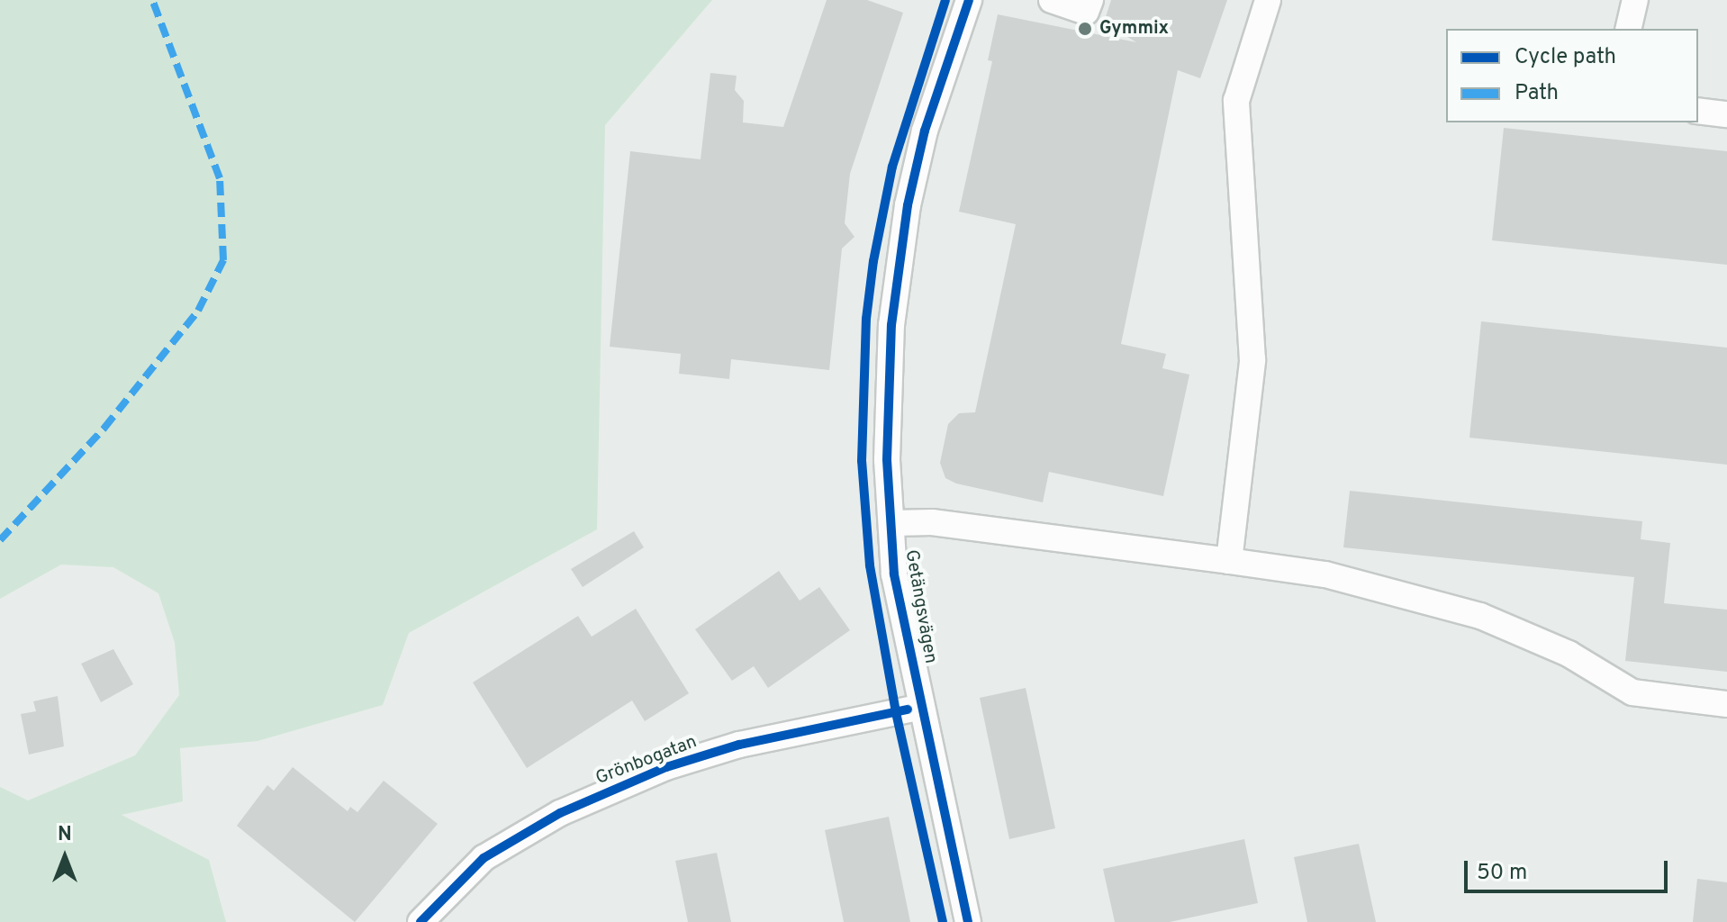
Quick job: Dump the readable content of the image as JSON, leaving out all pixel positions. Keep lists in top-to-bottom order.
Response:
{
  "streets": {
    "street": ["Getängsvägen", "Grönbogatan"]
  },
  "crossings": [
    ["Getängsvägen", "Grönbogatan"]
  ],
  "places": ["Gymmix"],
  "legend": ["Cycle path", "Path"],
  "scale_bar": "50 m",
  "north": "top"
}
